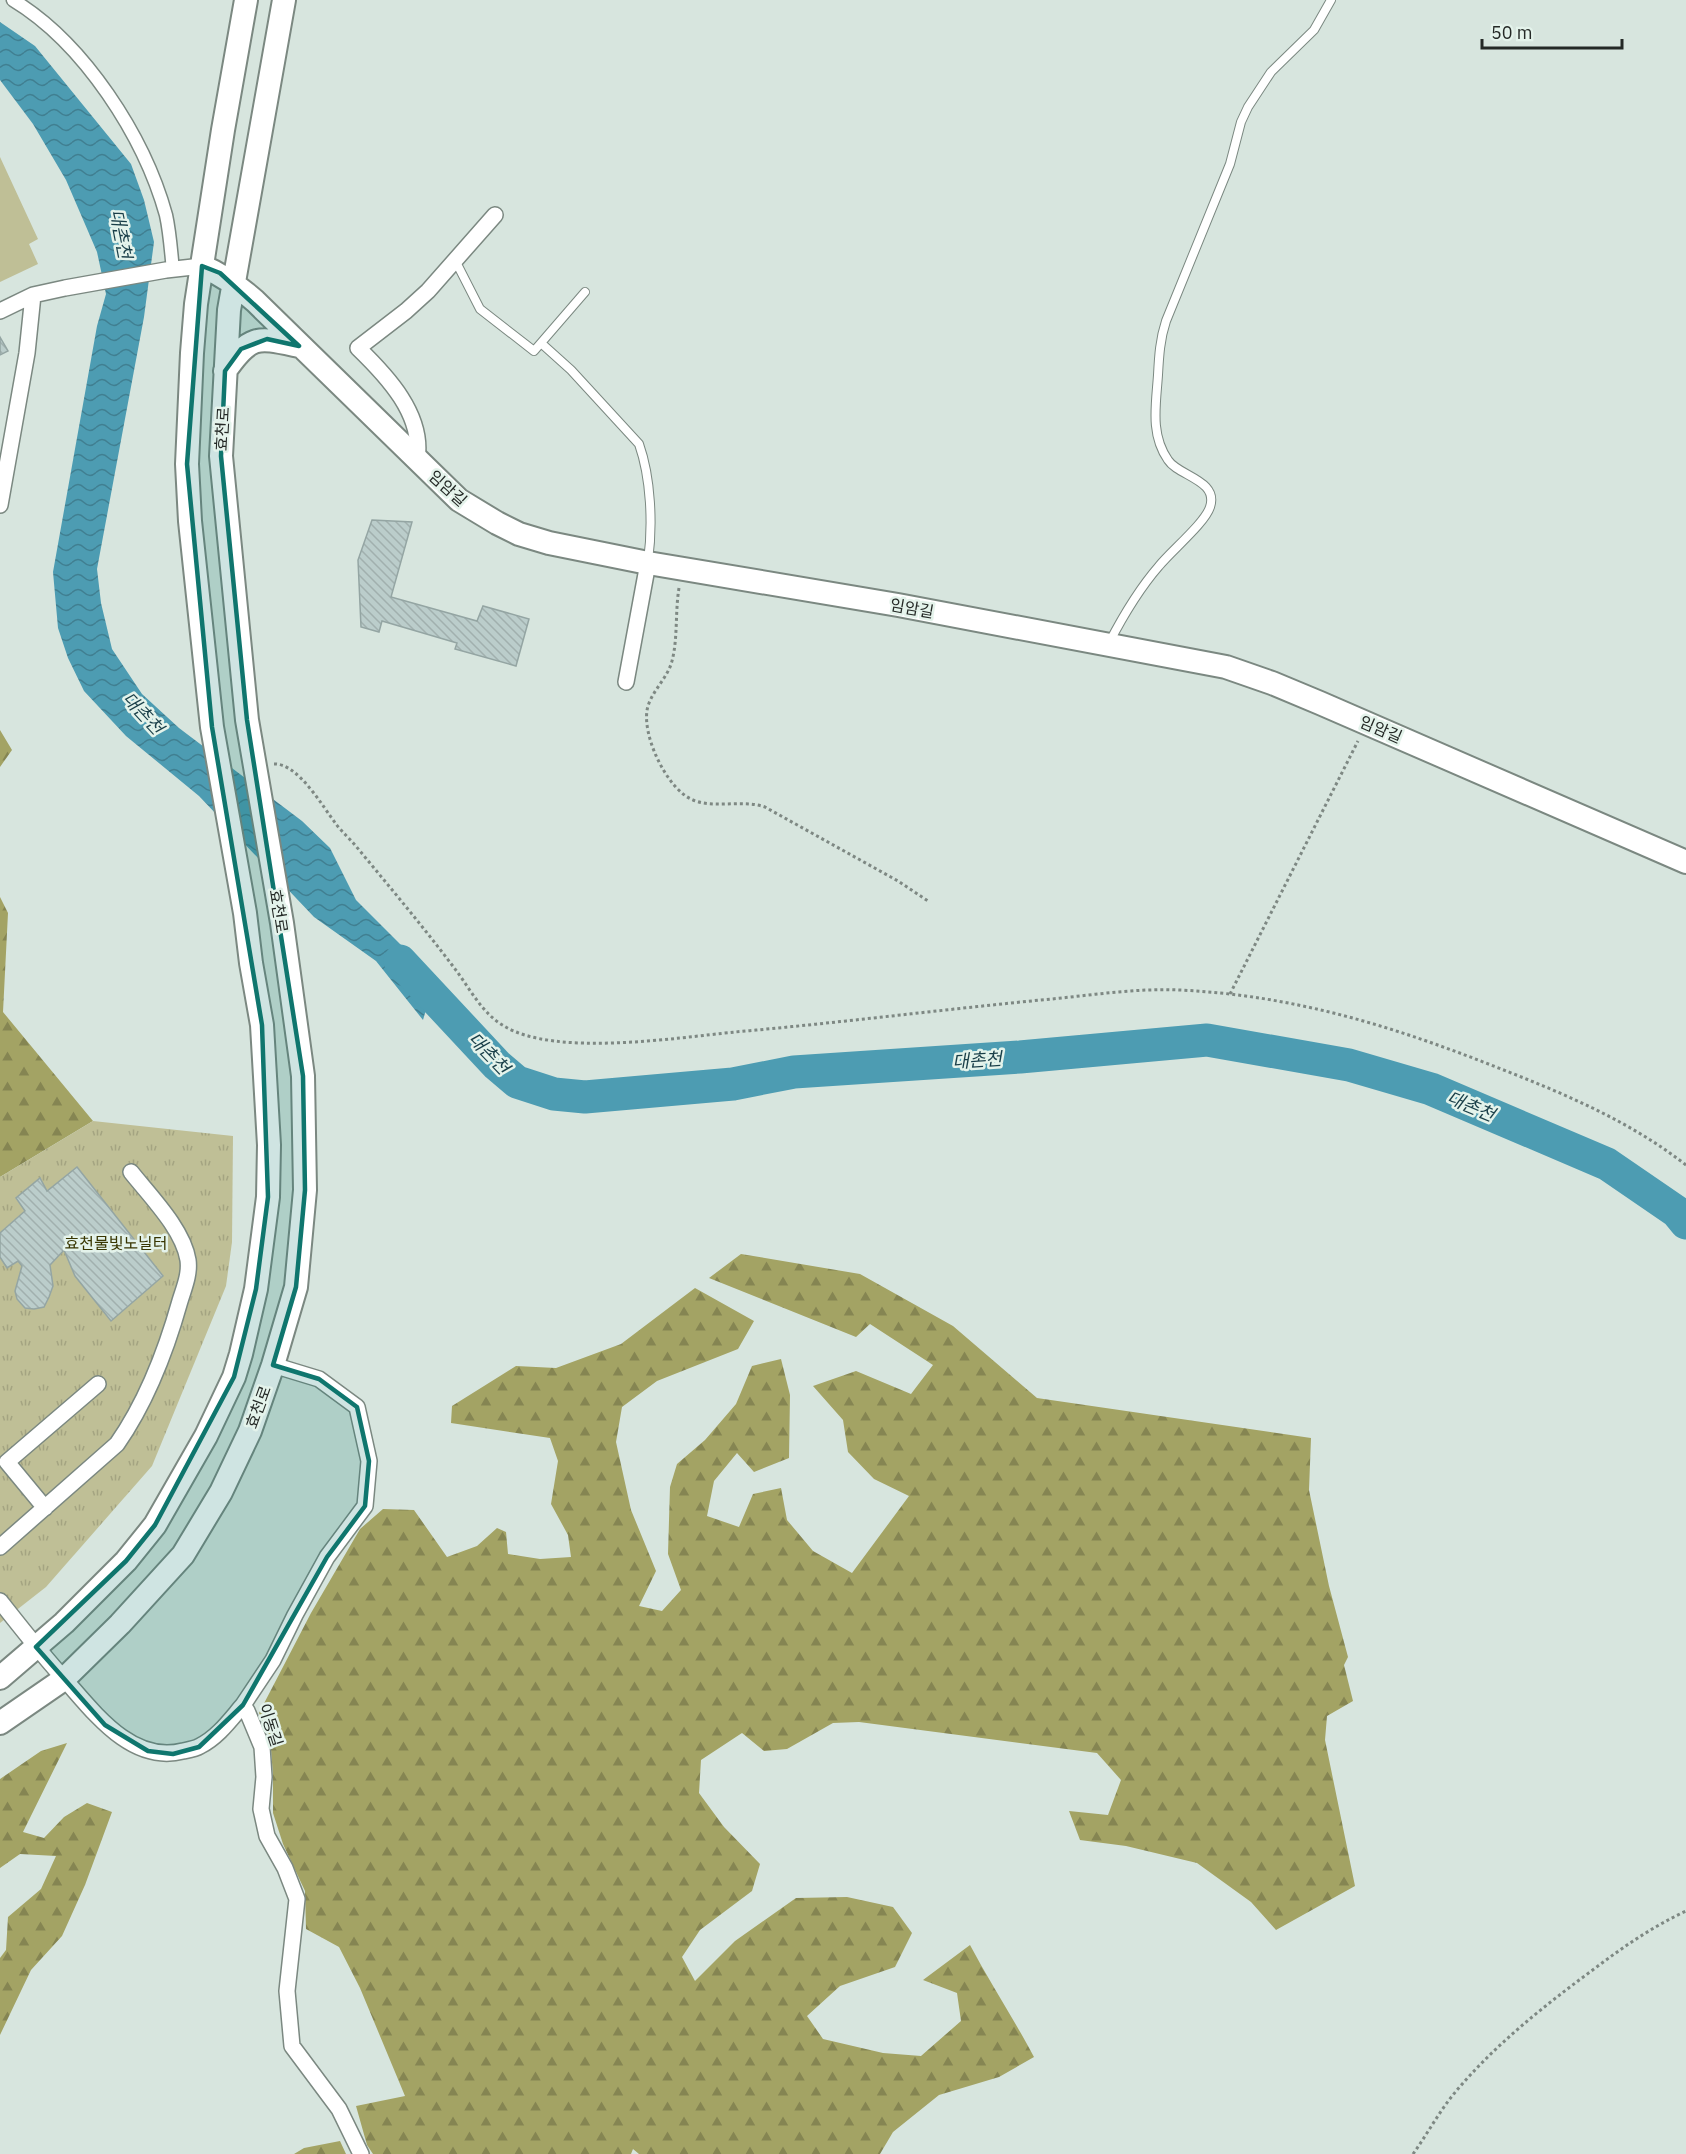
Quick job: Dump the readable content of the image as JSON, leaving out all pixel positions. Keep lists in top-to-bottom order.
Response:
{
  "streets": {
    "main road": ["효천로", "임암길"],
    "street": ["이동길"]
  },
  "crossings": [
    ["효천로", "임암길"],
    ["효천로", "이동길"]
  ],
  "water": ["대촌천"],
  "parks": ["효천물빛노닐터"],
  "scale_bar": "50 m"
}
